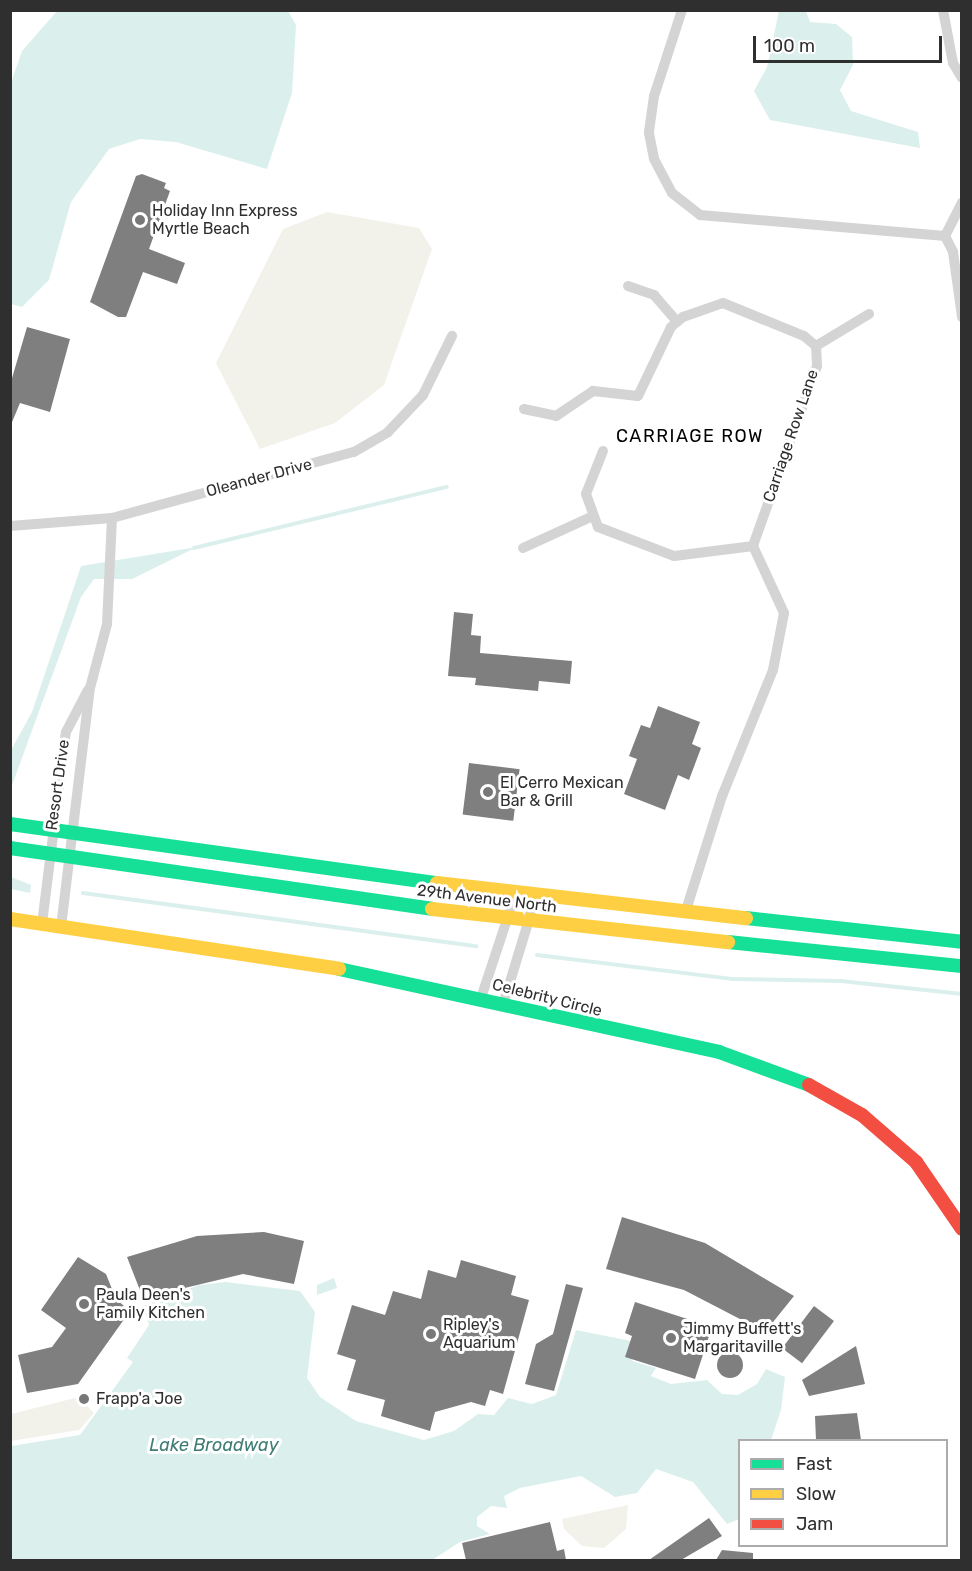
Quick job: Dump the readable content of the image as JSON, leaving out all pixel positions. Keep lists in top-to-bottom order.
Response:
{
  "streets": {
    "main road": ["29th Avenue North", "Celebrity Circle"],
    "street": ["Carriage Row Lane", "Oleander Drive", "Resort Drive"]
  },
  "crossings": [
    ["Oleander Drive", "Resort Drive"],
    ["Resort Drive", "29th Avenue North"]
  ],
  "districts": ["CARRIAGE ROW"],
  "water": ["Lake Broadway"],
  "places": [
    "Holiday Inn Express Myrtle Beach",
    "El Cerro Mexican Bar & Grill",
    "Paula Deen's Family Kitchen",
    "Ripley's Aquarium",
    "Jimmy Buffett's Margaritaville",
    "Frapp'a Joe"
  ],
  "legend": ["Fast", "Slow", "Jam"],
  "scale_bar": "100 m"
}
